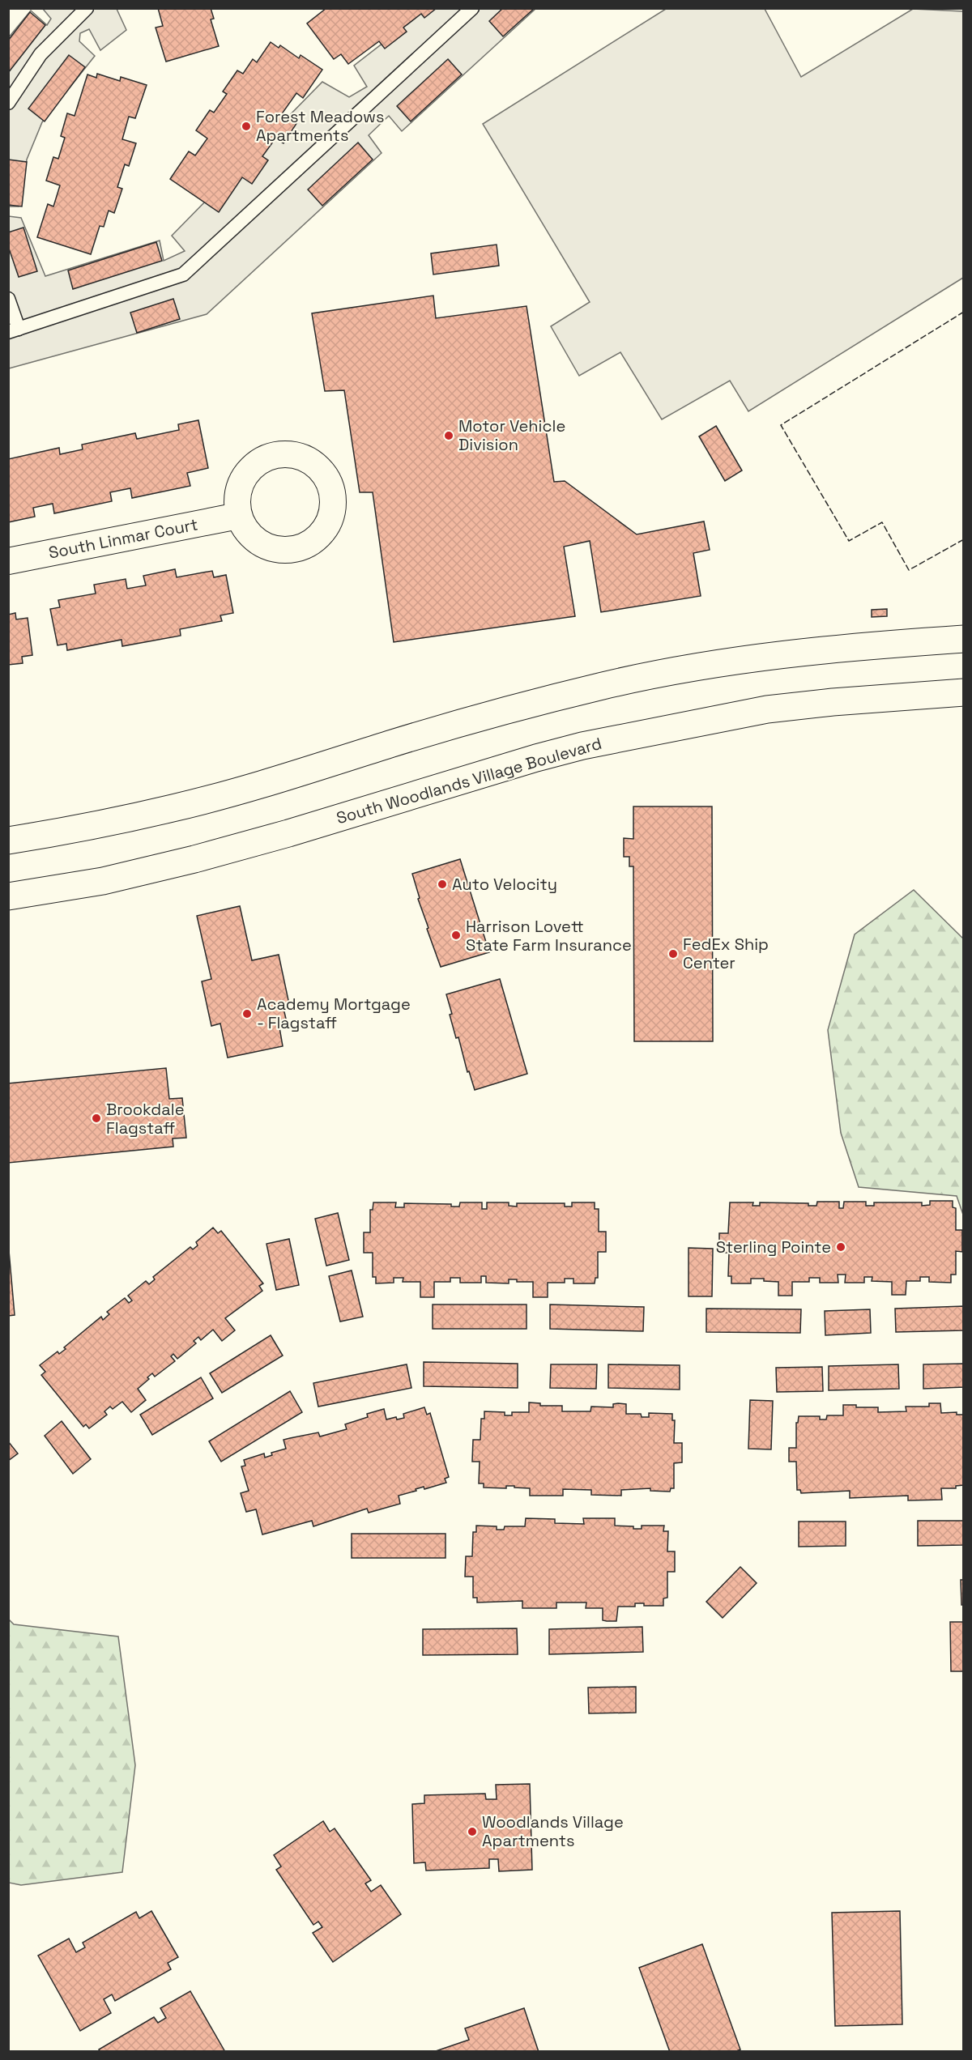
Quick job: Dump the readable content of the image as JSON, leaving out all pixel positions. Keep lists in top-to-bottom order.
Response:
{
  "streets": {
    "street": ["South Linmar Court", "South Woodlands Village Boulevard"]
  },
  "places": [
    "Forest Meadows Apartments",
    "Motor Vehicle Division",
    "Auto Velocity",
    "Harrison Lovett State Farm Insurance",
    "FedEx Ship Center",
    "Academy Mortgage - Flagstaff",
    "Brookdale Flagstaff",
    "Sterling Pointe",
    "Woodlands Village Apartments"
  ]
}
